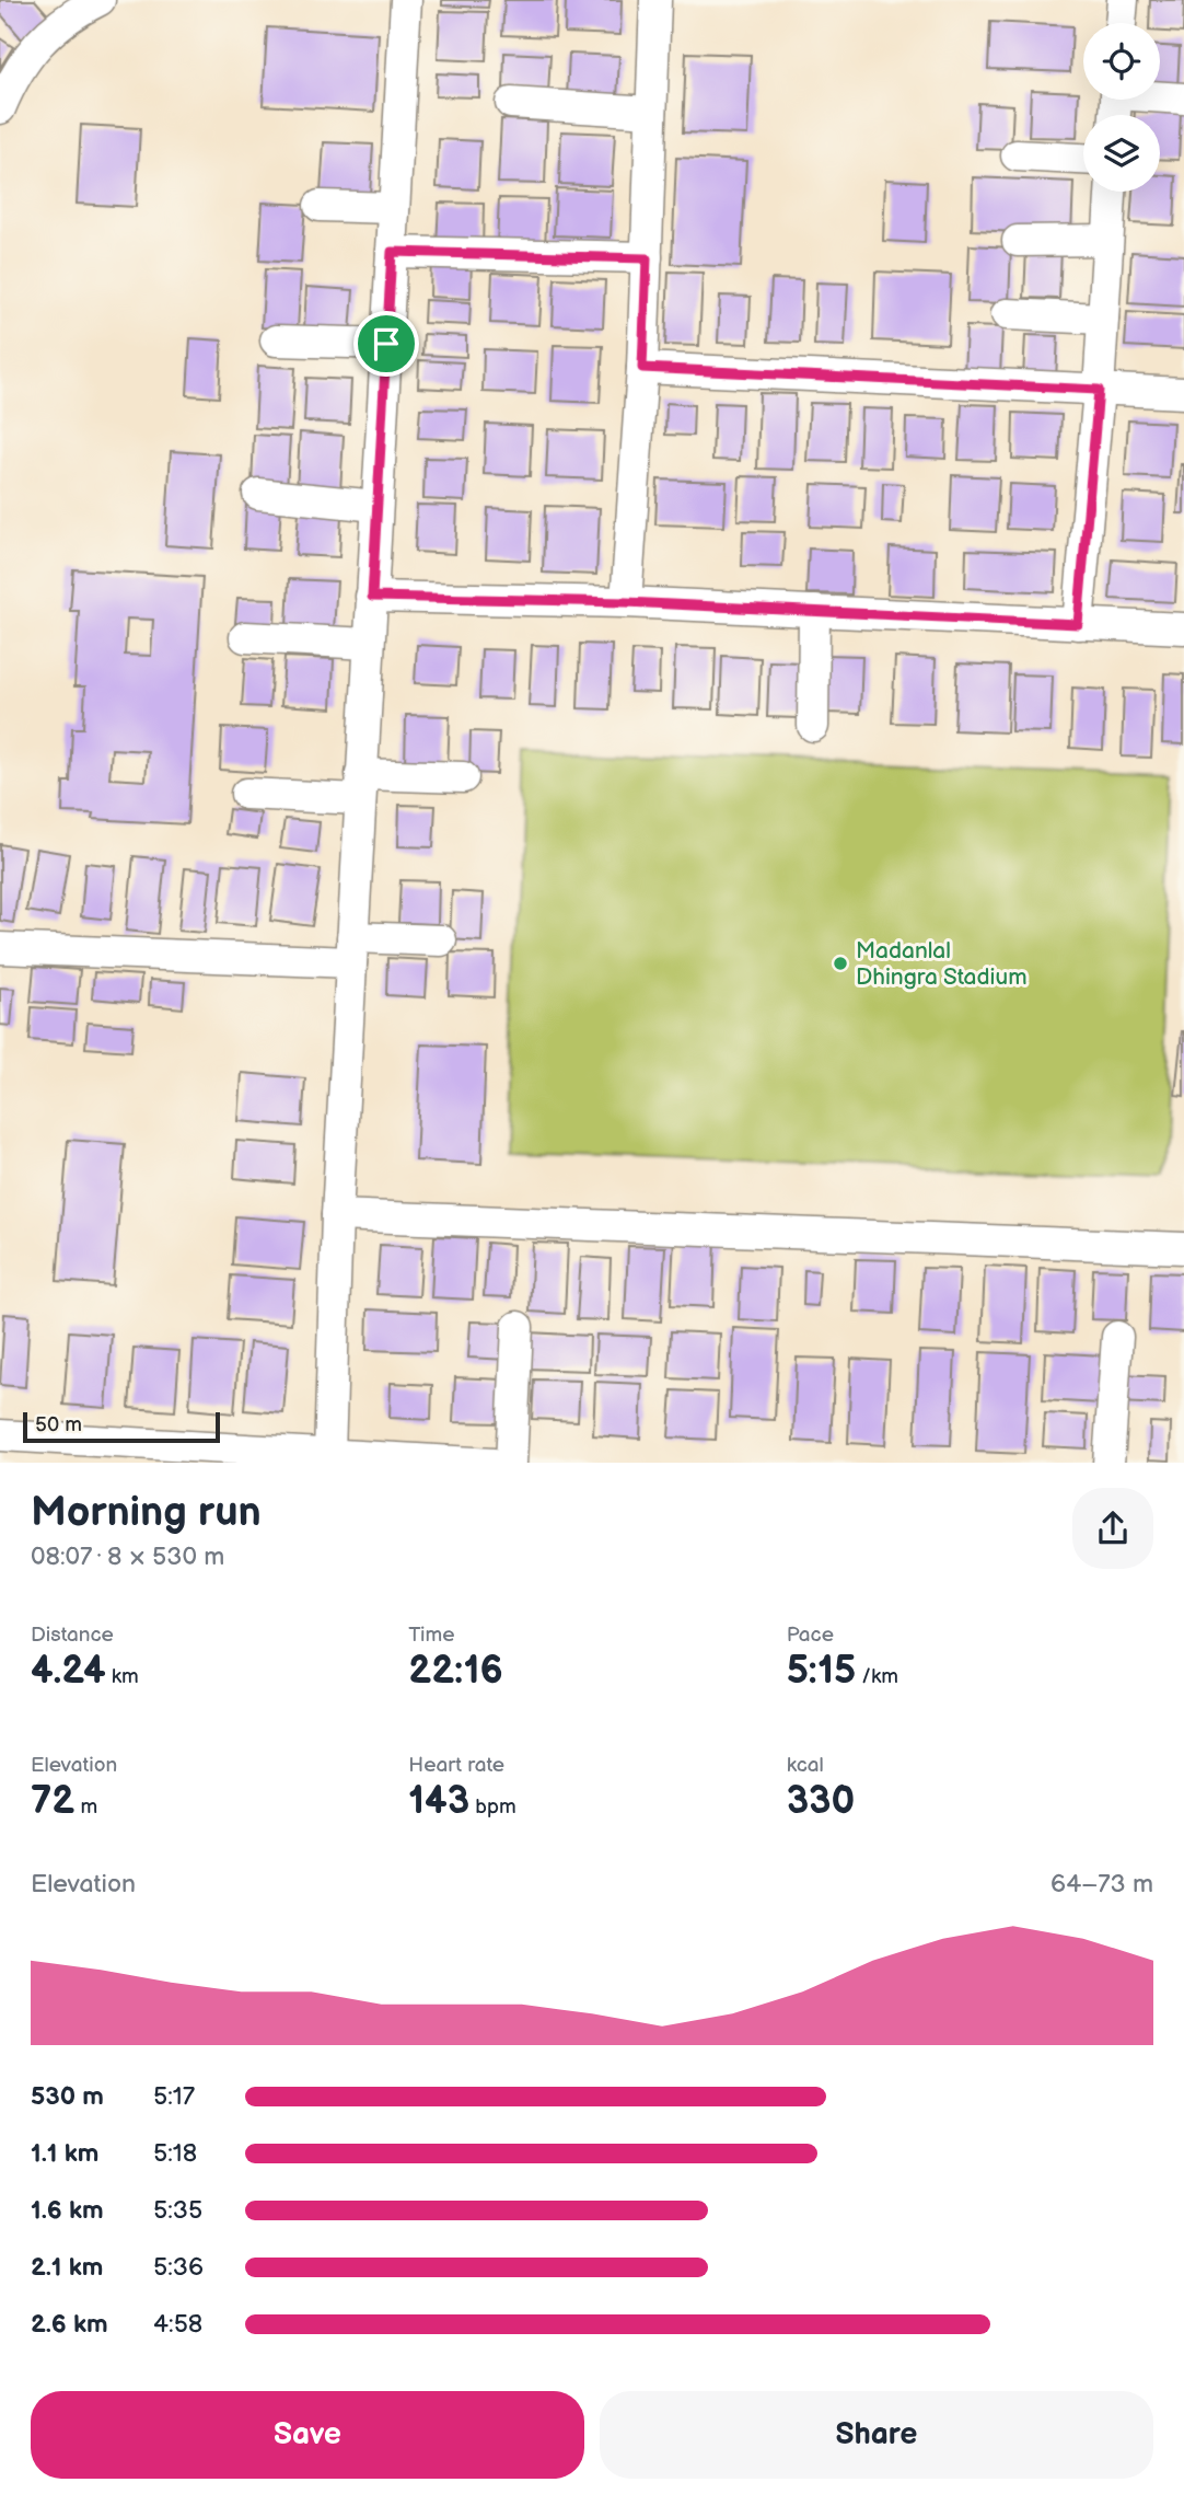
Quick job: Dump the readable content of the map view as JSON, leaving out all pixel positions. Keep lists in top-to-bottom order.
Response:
{
  "places": ["Madanlal Dhingra Stadium"],
  "scale_bar": "50 m",
  "page": {
    "scale": "50 m",
    "heading": ["Morning run", "08:07 · 8 × 530 m"],
    "stats": [
      ["Distance", "4.24 km"],
      ["Time", "22:16"],
      ["Pace", "5:15 /km"],
      ["Elevation", "72 m"],
      ["Heart rate", "143 bpm"],
      ["kcal", "330"]
    ],
    "chart": ["Elevation", "64–73 m"],
    "list": [
      {
        "name": "530 m",
        "note": "5:17"
      },
      {
        "name": "1.1 km",
        "note": "5:18"
      },
      {
        "name": "1.6 km",
        "note": "5:35"
      },
      {
        "name": "2.1 km",
        "note": "5:36"
      },
      {
        "name": "2.6 km",
        "note": "4:58"
      }
    ],
    "buttons": ["Save", "Share"]
  }
}
